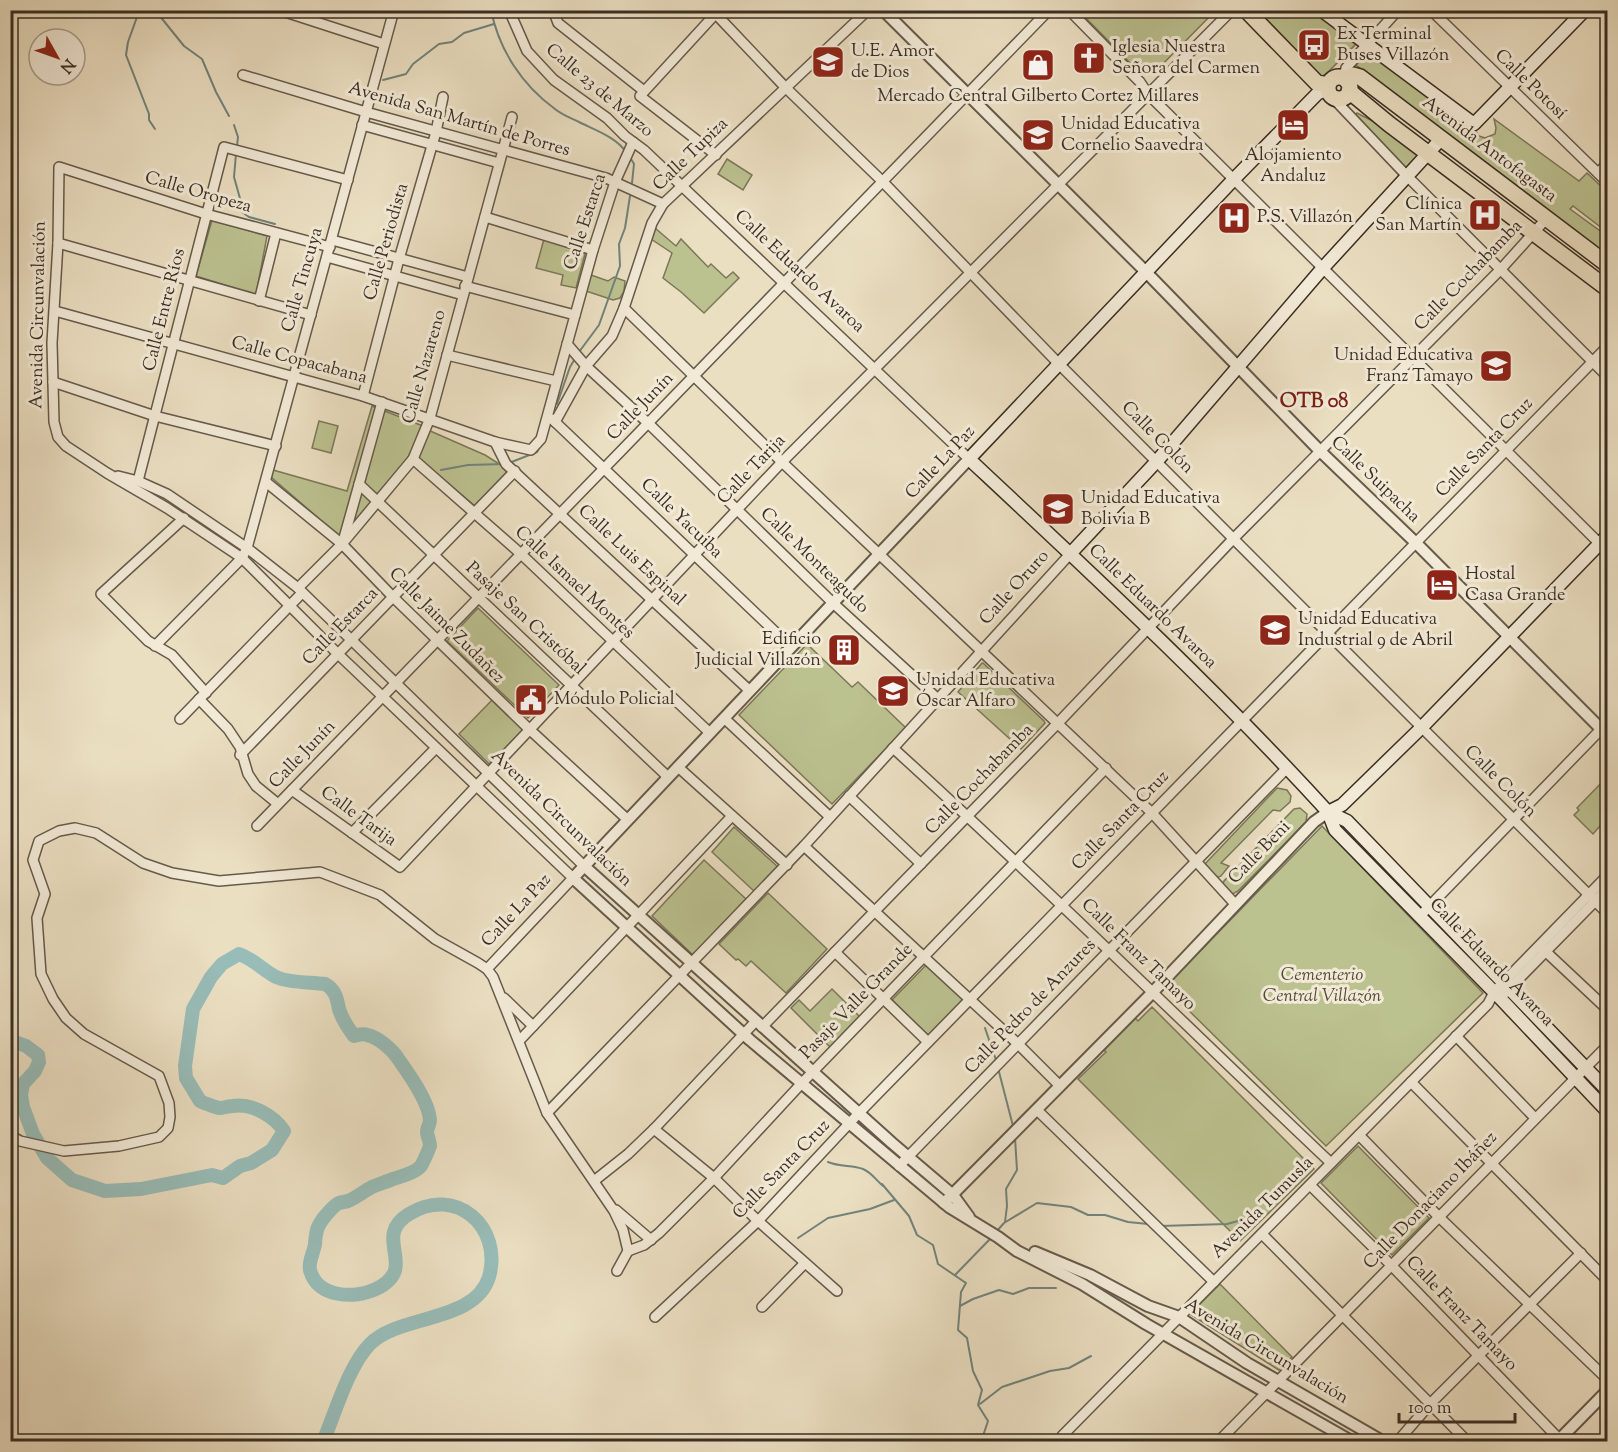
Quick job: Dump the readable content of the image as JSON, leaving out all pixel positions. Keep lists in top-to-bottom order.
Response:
{
  "streets": {
    "highway": ["Avenida Antofagasta"],
    "main road": [
      "Calle Eduardo Avaroa",
      "Calle La Paz",
      "Calle Oruro",
      "Calle Beni"
    ],
    "street": [
      "Calle Potosí",
      "Calle 23 de Marzo",
      "Avenida San Martín de Porres",
      "Calle Tupiza",
      "Calle Oropeza",
      "Calle Estarca",
      "Calle Periodista",
      "Calle Cochabamba",
      "Calle Tincuya",
      "Calle Entre Ríos",
      "Avenida Circunvalación",
      "Calle Copacabana",
      "Calle Nazareno",
      "Calle Junín",
      "Calle Colón",
      "Calle Santa Cruz",
      "Calle Tarija",
      "Calle Suipacha",
      "Calle Yacuiba",
      "Calle Luis Espinal",
      "Calle Monteagudo",
      "Calle Ismael Montes",
      "Pasaje San Cristóbal",
      "Calle Jaime Zudañez",
      "Calle Franz Tamayo",
      "Pasaje Valle Grande",
      "Calle Pedro de Anzures",
      "Calle Donaciano Ibáñez",
      "Avenida Tumusla"
    ]
  },
  "crossings": [
    ["Calle 23 de Marzo", "Calle Tupiza"],
    ["Calle 23 de Marzo", "Calle Estarca"],
    ["Calle 23 de Marzo", "Calle Eduardo Avaroa"],
    ["Avenida San Martín de Porres", "Calle Tupiza"],
    ["Avenida San Martín de Porres", "Calle Estarca"],
    ["Avenida San Martín de Porres", "Calle Periodista"],
    ["Avenida San Martín de Porres", "Calle Tincuya"],
    ["Avenida San Martín de Porres", "Calle Nazareno"],
    ["Avenida Antofagasta", "Calle Cochabamba"],
    ["Avenida Antofagasta", "Calle La Paz"],
    ["Avenida Antofagasta", "Calle Oruro"],
    ["Calle Tupiza", "Calle Eduardo Avaroa"],
    ["Calle Tupiza", "Calle Colón"],
    ["Calle Tupiza", "Calle Yacuiba"],
    ["Calle Tupiza", "Calle Monteagudo"],
    ["Calle Oropeza", "Calle Estarca"],
    ["Calle Oropeza", "Calle Periodista"],
    ["Calle Oropeza", "Calle Tincuya"],
    ["Calle Oropeza", "Calle Entre Ríos"],
    ["Calle Oropeza", "Avenida Circunvalación"],
    ["Calle Oropeza", "Calle Nazareno"],
    ["Calle Estarca", "Avenida Circunvalación"],
    ["Calle Estarca", "Calle Copacabana"],
    ["Calle Estarca", "Calle Yacuiba"],
    ["Calle Estarca", "Calle Luis Espinal"],
    ["Calle Estarca", "Calle Monteagudo"],
    ["Calle Estarca", "Calle Ismael Montes"],
    ["Calle Estarca", "Pasaje San Cristóbal"],
    ["Calle Estarca", "Calle Jaime Zudañez"],
    ["Calle Periodista", "Calle Copacabana"],
    ["Calle Eduardo Avaroa", "Calle Cochabamba"],
    ["Calle Eduardo Avaroa", "Calle Junín"],
    ["Calle Eduardo Avaroa", "Calle Santa Cruz"],
    ["Calle Eduardo Avaroa", "Calle La Paz"],
    ["Calle Eduardo Avaroa", "Calle Tarija"],
    ["Calle Eduardo Avaroa", "Calle Oruro"],
    ["Calle Eduardo Avaroa", "Calle Beni"],
    ["Calle Eduardo Avaroa", "Calle Pedro de Anzures"],
    ["Calle Eduardo Avaroa", "Calle Donaciano Ibáñez"],
    ["Calle Eduardo Avaroa", "Avenida Tumusla"],
    ["Calle Cochabamba", "Avenida Circunvalación"],
    ["Calle Cochabamba", "Calle Colón"],
    ["Calle Cochabamba", "Calle Suipacha"],
    ["Calle Cochabamba", "Calle Franz Tamayo"],
    ["Calle Tincuya", "Calle Entre Ríos"],
    ["Calle Tincuya", "Avenida Circunvalación"],
    ["Calle Tincuya", "Calle Copacabana"],
    ["Calle Tincuya", "Calle Jaime Zudañez"],
    ["Calle Entre Ríos", "Avenida Circunvalación"],
    ["Calle Entre Ríos", "Calle Copacabana"],
    ["Avenida Circunvalación", "Calle Copacabana"],
    ["Avenida Circunvalación", "Calle Nazareno"],
    ["Avenida Circunvalación", "Calle Junín"],
    ["Avenida Circunvalación", "Calle Santa Cruz"],
    ["Avenida Circunvalación", "Calle La Paz"],
    ["Avenida Circunvalación", "Calle Tarija"],
    ["Avenida Circunvalación", "Calle Oruro"],
    ["Avenida Circunvalación", "Calle Beni"],
    ["Avenida Circunvalación", "Pasaje Valle Grande"],
    ["Avenida Circunvalación", "Calle Pedro de Anzures"],
    ["Avenida Circunvalación", "Calle Donaciano Ibáñez"],
    ["Avenida Circunvalación", "Avenida Tumusla"],
    ["Calle Copacabana", "Calle Nazareno"],
    ["Calle Copacabana", "Calle Luis Espinal"],
    ["Calle Nazareno", "Calle Ismael Montes"],
    ["Calle Nazareno", "Pasaje San Cristóbal"],
    ["Calle Nazareno", "Calle Jaime Zudañez"],
    ["Calle Junín", "Calle Colón"],
    ["Calle Junín", "Calle Tarija"],
    ["Calle Junín", "Calle Suipacha"],
    ["Calle Junín", "Calle Yacuiba"],
    ["Calle Junín", "Calle Luis Espinal"],
    ["Calle Junín", "Calle Monteagudo"],
    ["Calle Junín", "Calle Ismael Montes"],
    ["Calle Junín", "Pasaje San Cristóbal"],
    ["Calle Junín", "Calle Jaime Zudañez"],
    ["Calle Colón", "Calle Santa Cruz"],
    ["Calle Colón", "Calle La Paz"],
    ["Calle Colón", "Calle Tarija"],
    ["Calle Colón", "Calle Oruro"],
    ["Calle Colón", "Calle Beni"],
    ["Calle Colón", "Avenida Tumusla"],
    ["Calle Santa Cruz", "Calle Suipacha"],
    ["Calle Santa Cruz", "Calle Franz Tamayo"],
    ["Calle La Paz", "Calle Suipacha"],
    ["Calle La Paz", "Calle Yacuiba"],
    ["Calle La Paz", "Calle Luis Espinal"],
    ["Calle La Paz", "Calle Monteagudo"],
    ["Calle La Paz", "Calle Ismael Montes"],
    ["Calle La Paz", "Pasaje San Cristóbal"],
    ["Calle La Paz", "Calle Jaime Zudañez"],
    ["Calle Tarija", "Calle Suipacha"],
    ["Calle Tarija", "Calle Yacuiba"],
    ["Calle Tarija", "Calle Luis Espinal"],
    ["Calle Tarija", "Calle Monteagudo"],
    ["Calle Tarija", "Calle Ismael Montes"],
    ["Calle Tarija", "Pasaje San Cristóbal"],
    ["Calle Tarija", "Calle Jaime Zudañez"],
    ["Calle Suipacha", "Calle Oruro"],
    ["Calle Suipacha", "Calle Beni"],
    ["Calle Monteagudo", "Calle Oruro"],
    ["Calle Oruro", "Calle Franz Tamayo"],
    ["Calle Beni", "Calle Franz Tamayo"],
    ["Calle Franz Tamayo", "Pasaje Valle Grande"],
    ["Calle Franz Tamayo", "Calle Pedro de Anzures"],
    ["Calle Franz Tamayo", "Calle Donaciano Ibáñez"],
    ["Calle Franz Tamayo", "Avenida Tumusla"]
  ],
  "districts": ["OTB 08"],
  "parks": ["Cementerio Central Villazón"],
  "places": {
    "bus stop": ["Ex Terminal Buses Villazón"],
    "church": ["Iglesia Nuestra Señora del Carmen"],
    "school or university": [
      "U.E. Amor de Dios",
      "Unidad Educativa Cornelio Saavedra",
      "Unidad Educativa Franz Tamayo",
      "Unidad Educativa Bolivia B",
      "Unidad Educativa Industrial 9 de Abril",
      "Unidad Educativa Óscar Alfaro"
    ],
    "shop": ["Mercado Central Gilberto Cortez Millares"],
    "hotel": ["Alojamiento Andaluz", "Hostal Casa Grande"],
    "hospital": ["Clínica San Martín", "P.S. Villazón"],
    "building": ["Edificio Judicial Villazón"],
    "public building": ["Módulo Policial"]
  },
  "scale_bar": "100 m",
  "north": "bottom right"
}
